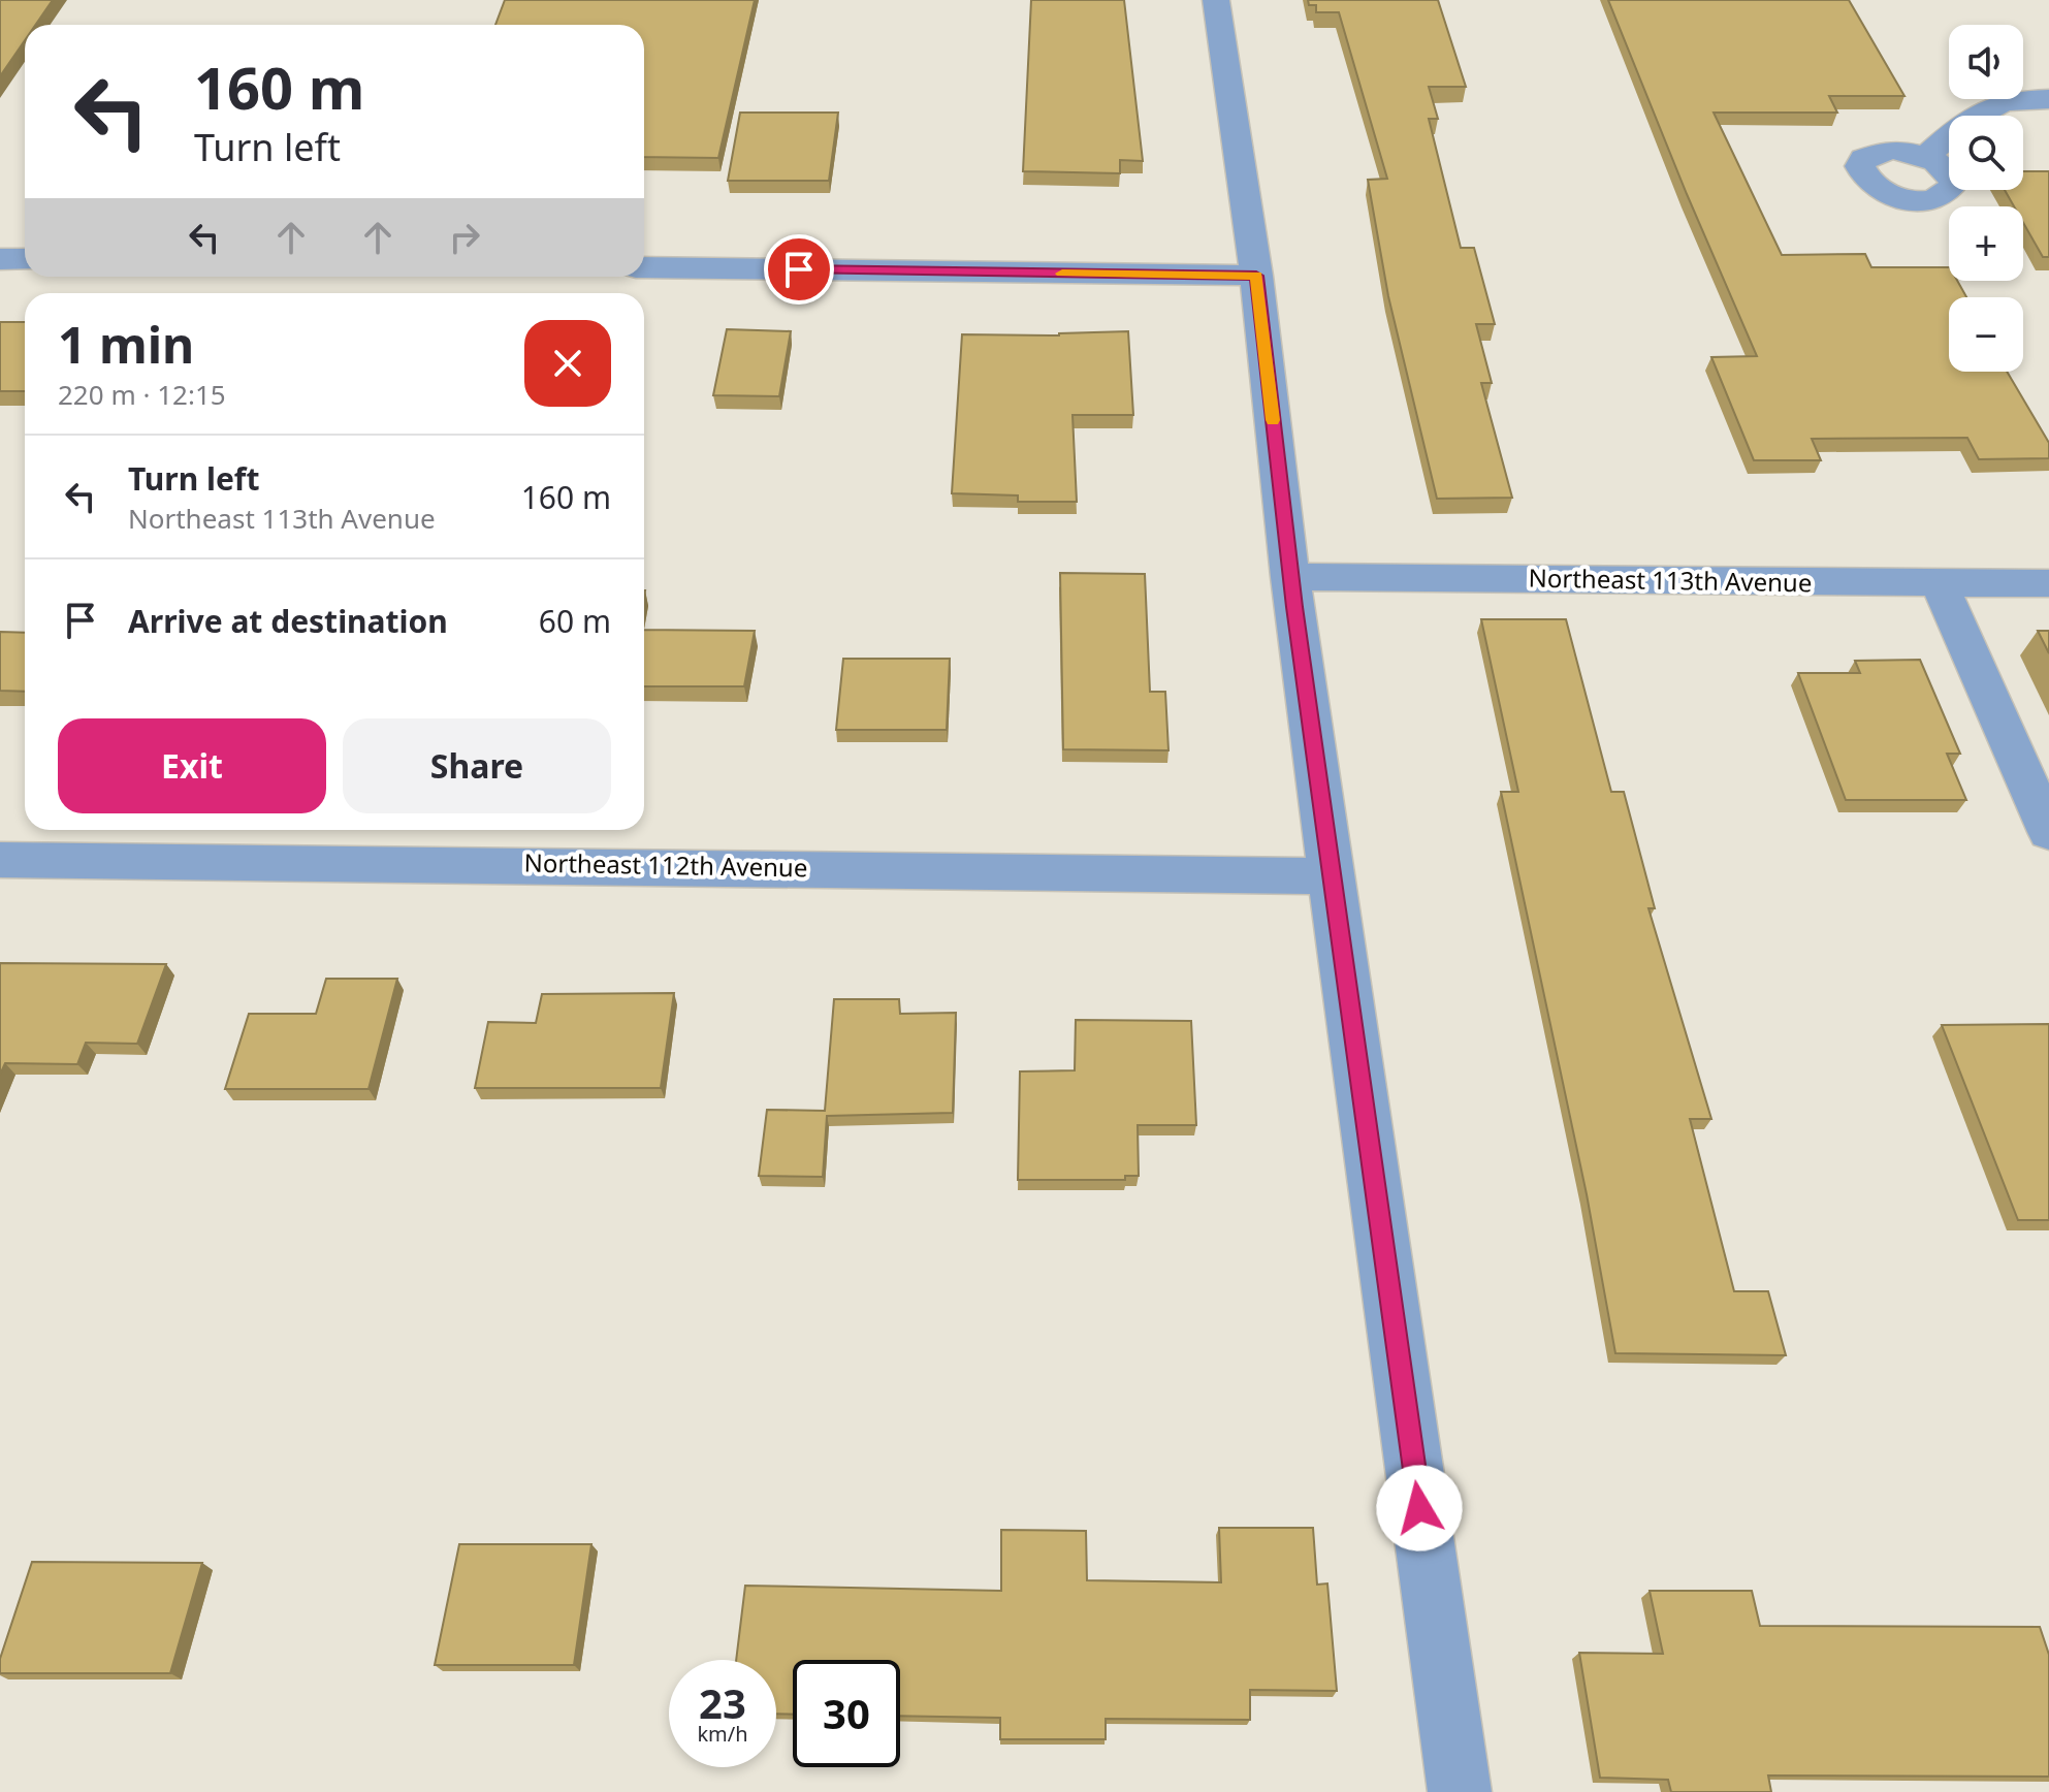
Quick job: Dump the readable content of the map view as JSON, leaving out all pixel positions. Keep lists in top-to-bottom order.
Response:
{
  "streets": {
    "street": ["Northeast 113th Avenue", "Northeast 112th Avenue"]
  },
  "page": {
    "map_buttons": ["+", "−"],
    "turn": ["160 m", "Turn left"],
    "heading": ["1 min", "220 m · 12:15"],
    "list": [
      {
        "name": "Turn left",
        "note": "Northeast 113th Avenue",
        "value": "160 m"
      },
      {
        "name": "Arrive at destination",
        "value": "60 m"
      }
    ],
    "buttons": ["Exit", "Share"],
    "speed": "23 km/h",
    "limit": "30"
  }
}
